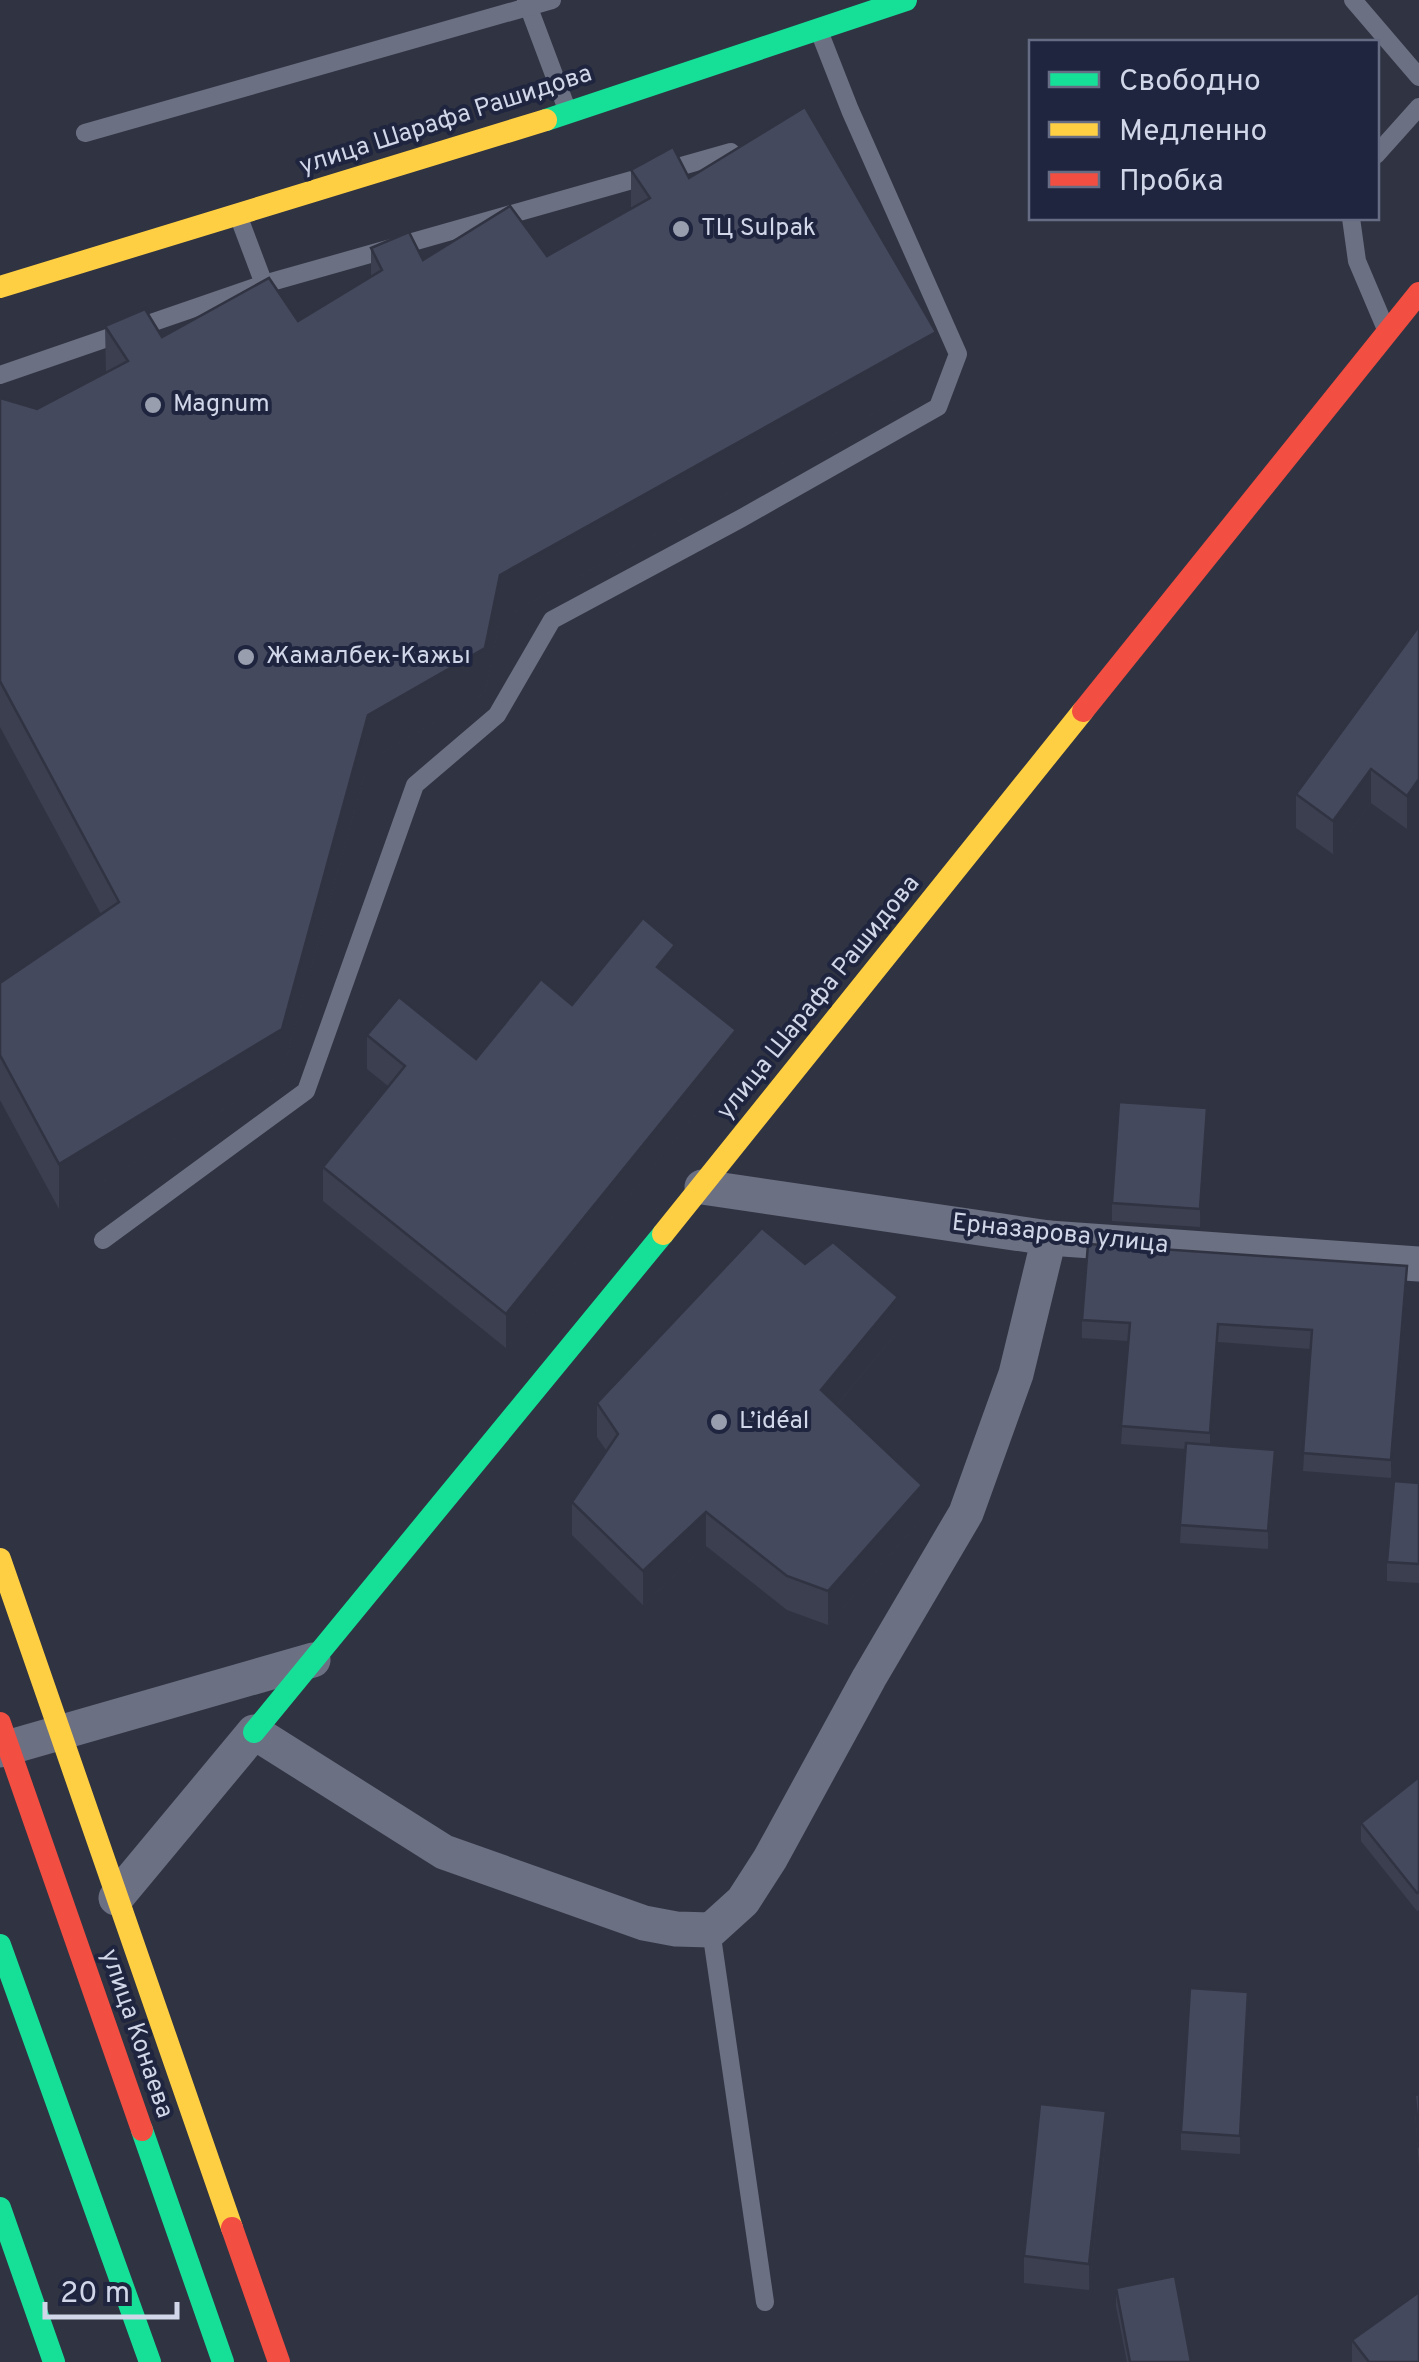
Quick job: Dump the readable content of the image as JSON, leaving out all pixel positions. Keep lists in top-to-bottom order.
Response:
{
  "streets": {
    "main road": ["улица Шарафа Рашидова", "улица Конаева"],
    "street": ["Ерназарова улица"]
  },
  "crossings": [
    ["улица Шарафа Рашидова", "Ерназарова улица"]
  ],
  "places": [
    "ТЦ Sulpak",
    "Magnum",
    "Жамалбек-Кажы",
    "L’idéal"
  ],
  "legend": ["Свободно", "Медленно", "Пробка"],
  "scale_bar": "20 m"
}
